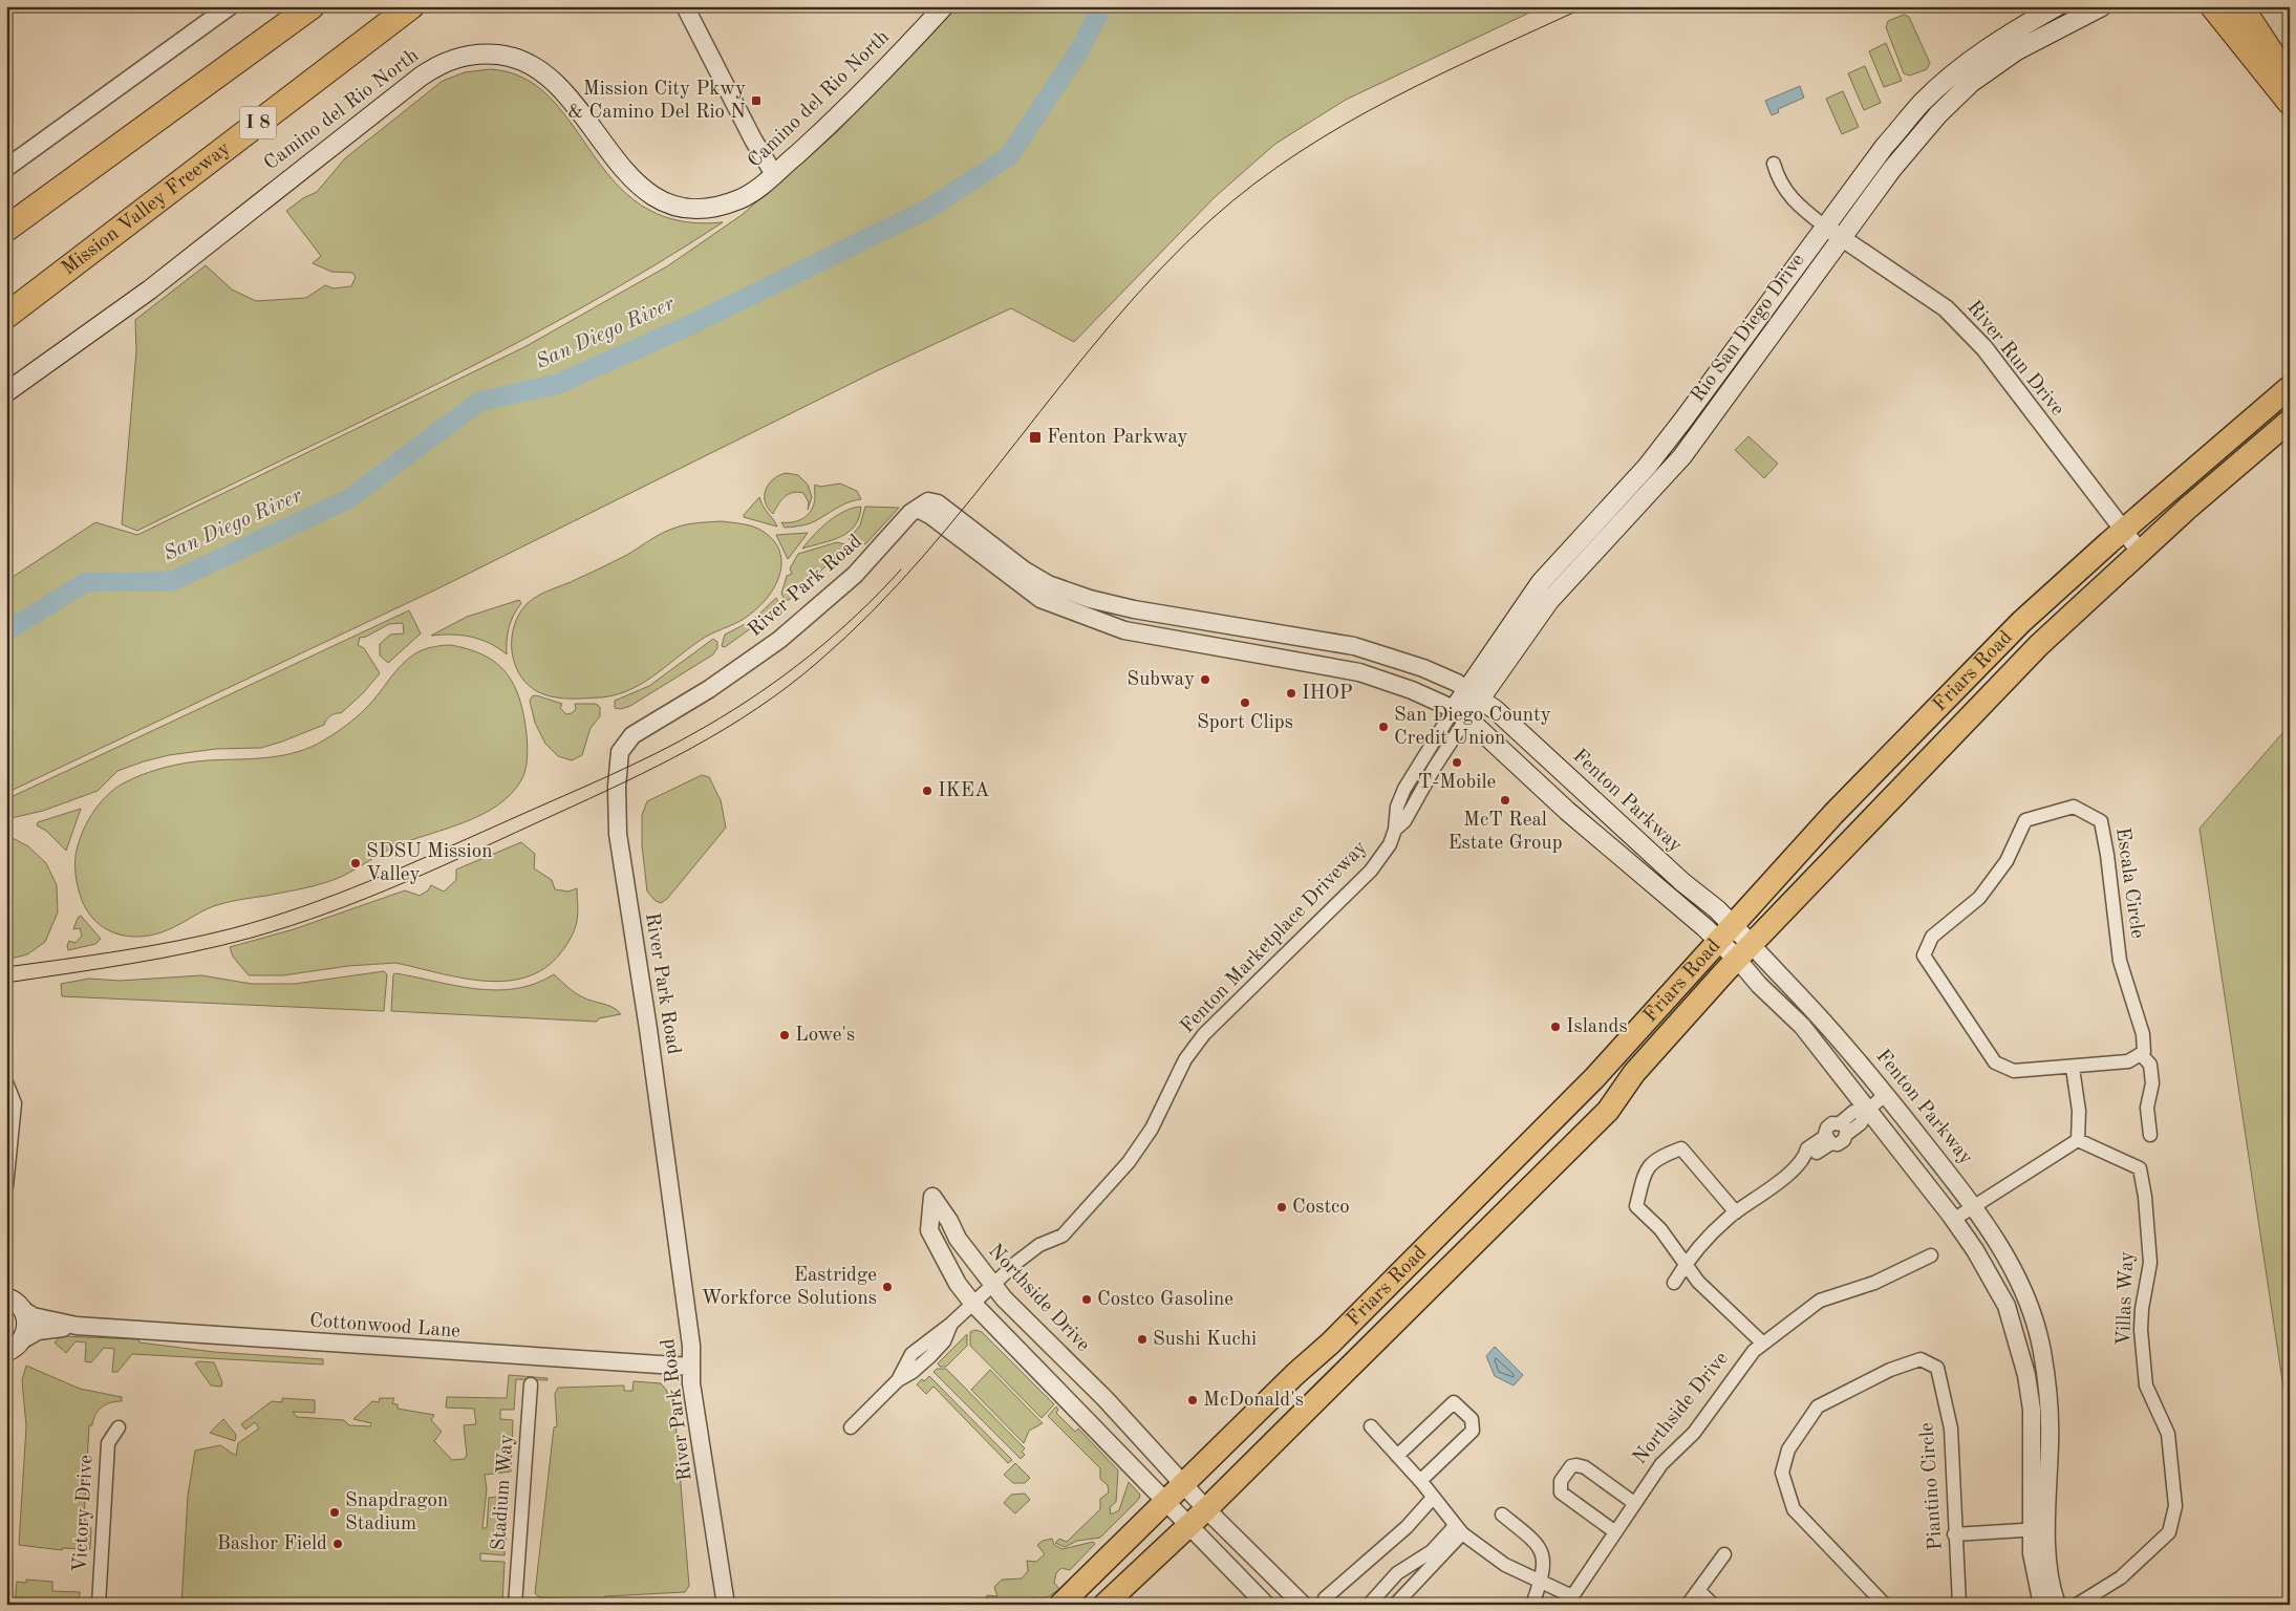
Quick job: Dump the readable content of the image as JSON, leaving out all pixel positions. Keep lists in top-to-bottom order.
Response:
{
  "streets": {
    "highway": ["I 8", "Mission Valley Freeway", "Friars Road"],
    "main road": ["Camino del Rio North", "Rio San Diego Drive", "Fenton Parkway"],
    "street": [
      "River Run Drive",
      "River Park Road",
      "Escala Circle",
      "Fenton Marketplace Driveway",
      "Northside Drive",
      "Villas Way",
      "Cottonwood Lane",
      "Piantino Circle",
      "Stadium Way",
      "Victory Drive"
    ]
  },
  "crossings": [
    ["Rio San Diego Drive", "River Run Drive"],
    ["Rio San Diego Drive", "Fenton Parkway"],
    ["Rio San Diego Drive", "Fenton Marketplace Driveway"],
    ["River Run Drive", "Friars Road"],
    ["River Park Road", "Fenton Parkway"],
    ["River Park Road", "Cottonwood Lane"],
    ["Friars Road", "Fenton Parkway"],
    ["Friars Road", "Northside Drive"],
    ["Fenton Parkway", "Fenton Marketplace Driveway"],
    ["Fenton Marketplace Driveway", "Northside Drive"]
  ],
  "water": ["San Diego River"],
  "places": {
    "transit": ["Mission City Pkwy & Camino Del Rio N", "Fenton Parkway"],
    "other": [
      "Subway",
      "IHOP",
      "Sport Clips",
      "San Diego County Credit Union",
      "T-Mobile",
      "IKEA",
      "McT Real Estate Group",
      "SDSU Mission Valley",
      "Islands",
      "Lowe's",
      "Costco",
      "Eastridge Workforce Solutions",
      "Costco Gasoline",
      "Sushi Kuchi",
      "McDonald's",
      "Snapdragon Stadium",
      "Bashor Field"
    ]
  }
}
